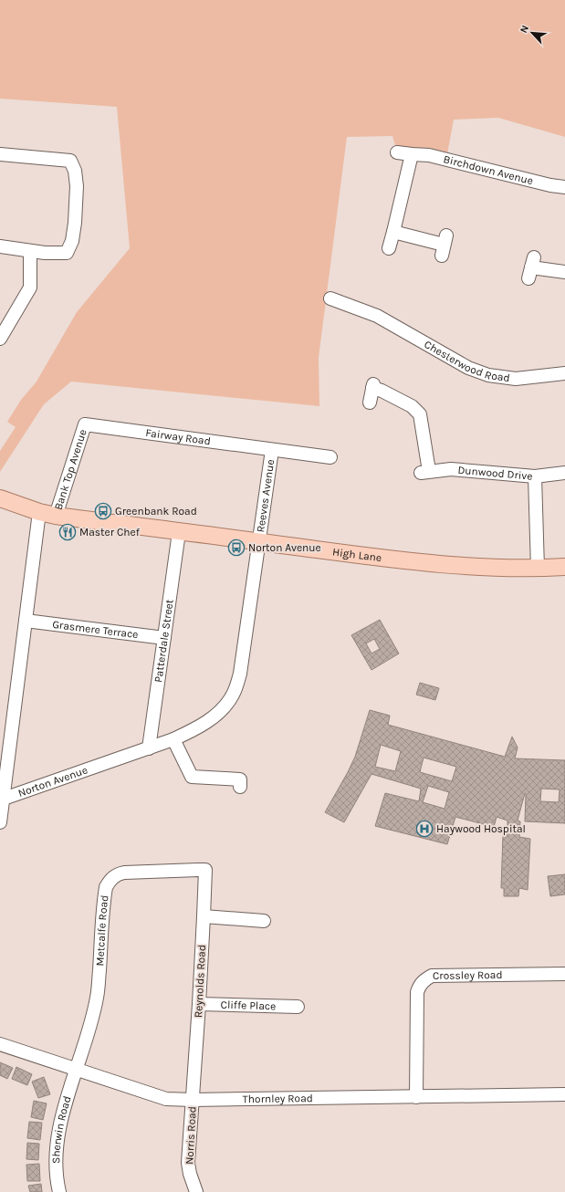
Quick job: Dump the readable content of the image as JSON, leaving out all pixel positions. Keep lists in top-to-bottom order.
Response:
{
  "streets": {
    "main road": ["High Lane"],
    "street": [
      "Birchdown Avenue",
      "Chesterwood Road",
      "Fairway Road",
      "Bank Top Avenue",
      "Dunwood Drive",
      "Reeves Avenue",
      "Grasmere Terrace",
      "Patterdale Street",
      "Norton Avenue",
      "Metcalfe Road",
      "Crossley Road",
      "Reynolds Road",
      "Cliffe Place",
      "Thornley Road",
      "Sherwin Road",
      "Norris Road"
    ]
  },
  "crossings": [
    ["Fairway Road", "Bank Top Avenue"],
    ["Fairway Road", "Reeves Avenue"],
    ["Bank Top Avenue", "High Lane"],
    ["Dunwood Drive", "High Lane"],
    ["Reeves Avenue", "High Lane"],
    ["Reeves Avenue", "Norton Avenue"],
    ["High Lane", "Patterdale Street"],
    ["High Lane", "Norton Avenue"],
    ["Grasmere Terrace", "Patterdale Street"],
    ["Patterdale Street", "Norton Avenue"],
    ["Metcalfe Road", "Reynolds Road"],
    ["Metcalfe Road", "Thornley Road"],
    ["Metcalfe Road", "Sherwin Road"],
    ["Crossley Road", "Thornley Road"],
    ["Reynolds Road", "Cliffe Place"],
    ["Reynolds Road", "Thornley Road"],
    ["Reynolds Road", "Norris Road"],
    ["Thornley Road", "Sherwin Road"],
    ["Thornley Road", "Norris Road"]
  ],
  "places": {
    "bus stop": ["Greenbank Road", "Norton Avenue"],
    "restaurant": ["Master Chef"],
    "hospital": ["Haywood Hospital"]
  },
  "north": "top left"
}
